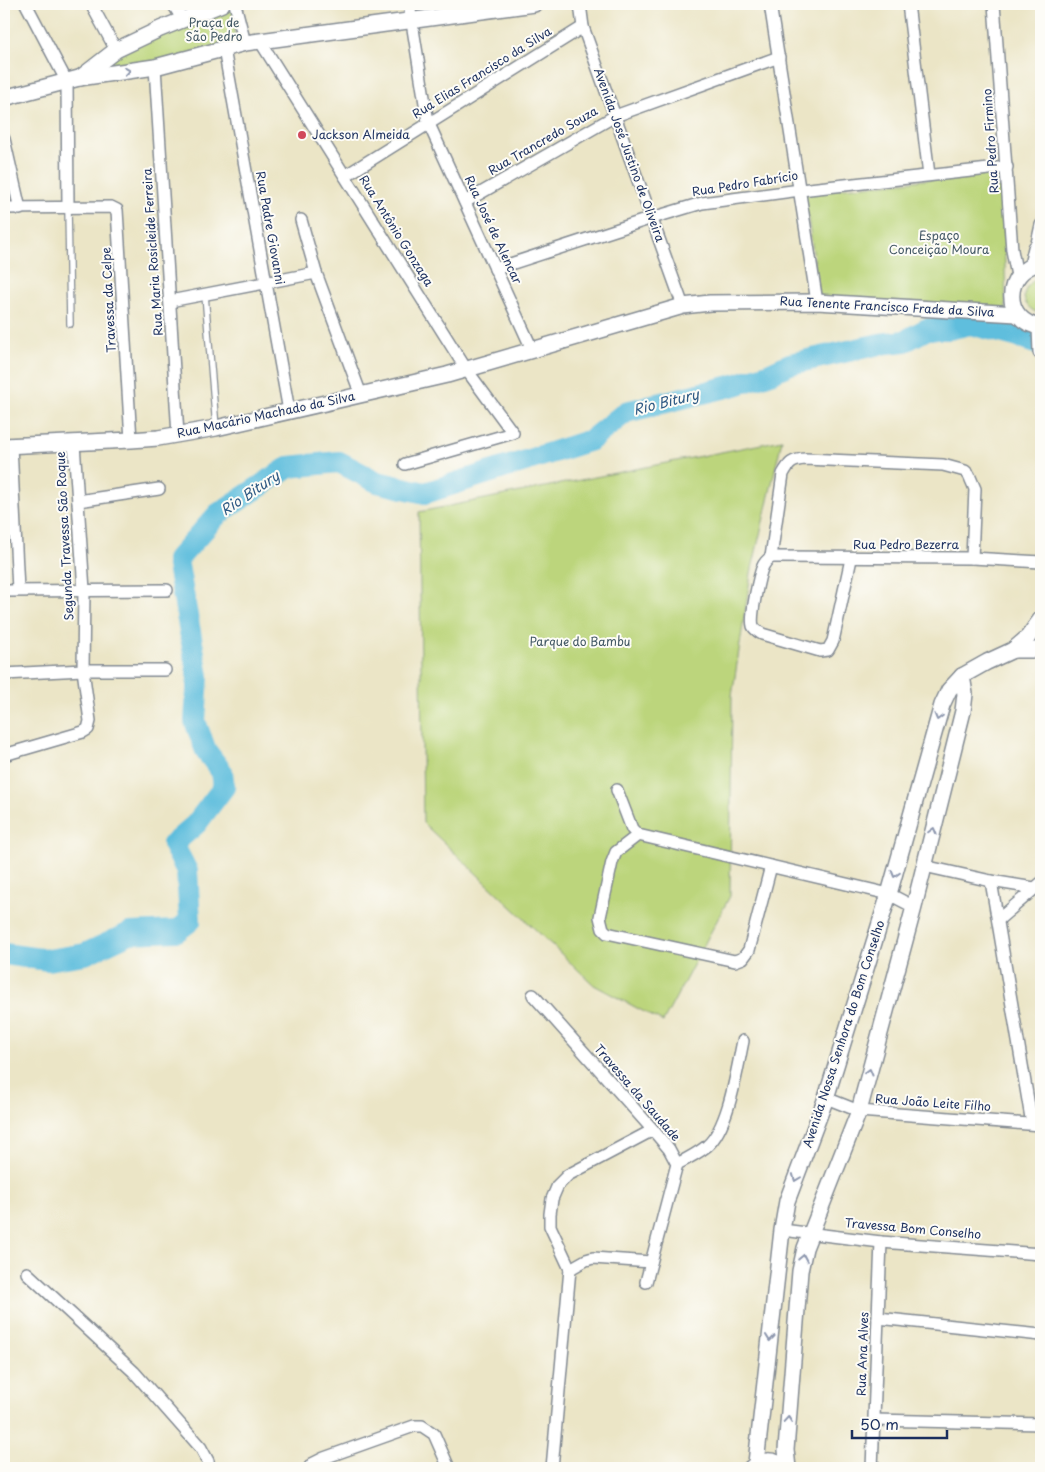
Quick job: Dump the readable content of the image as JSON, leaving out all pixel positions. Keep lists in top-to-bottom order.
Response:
{
  "streets": {
    "street": [
      "Rua Elias Francisco da Silva",
      "Rua Trancredo Souza",
      "Rua Pedro Firmino",
      "Avenida José Justino de Oliveira",
      "Rua Pedro Fabrício",
      "Rua Padre Giovanni",
      "Rua José de Alencar",
      "Rua Antônio Gonzaga",
      "Rua Maria Rosicleide Ferreira",
      "Travessa da Celpe",
      "Rua Tenente Francisco Frade da Silva",
      "Rua Macário Machado da Silva",
      "Segunda Travessa São Roque",
      "Rua Pedro Bezerra",
      "Avenida Nossa Senhora do Bom Conselho",
      "Travessa da Saudade",
      "Rua João Leite Filho",
      "Travessa Bom Conselho",
      "Rua Ana Alves"
    ]
  },
  "crossings": [
    ["Rua Elias Francisco da Silva", "Avenida José Justino de Oliveira"],
    ["Rua Elias Francisco da Silva", "Rua José de Alencar"],
    ["Rua Elias Francisco da Silva", "Rua Antônio Gonzaga"],
    ["Rua Trancredo Souza", "Avenida José Justino de Oliveira"],
    ["Rua Trancredo Souza", "Rua José de Alencar"],
    ["Rua Pedro Firmino", "Rua Pedro Fabrício"],
    ["Avenida José Justino de Oliveira", "Rua Pedro Fabrício"],
    ["Avenida José Justino de Oliveira", "Rua Tenente Francisco Frade da Silva"],
    ["Rua Pedro Fabrício", "Rua José de Alencar"],
    ["Rua Padre Giovanni", "Rua Macário Machado da Silva"],
    ["Rua José de Alencar", "Rua Tenente Francisco Frade da Silva"],
    ["Rua Antônio Gonzaga", "Rua Tenente Francisco Frade da Silva"],
    ["Rua Antônio Gonzaga", "Rua Macário Machado da Silva"],
    ["Rua Maria Rosicleide Ferreira", "Rua Macário Machado da Silva"],
    ["Travessa da Celpe", "Rua Macário Machado da Silva"],
    ["Rua Tenente Francisco Frade da Silva", "Rua Macário Machado da Silva"],
    ["Rua Macário Machado da Silva", "Segunda Travessa São Roque"],
    ["Avenida Nossa Senhora do Bom Conselho", "Rua João Leite Filho"],
    ["Avenida Nossa Senhora do Bom Conselho", "Travessa Bom Conselho"],
    ["Travessa Bom Conselho", "Rua Ana Alves"]
  ],
  "water": ["Rio Bitury"],
  "parks": ["Praça de São Pedro", "Espaço Conceição Moura", "Parque do Bambu"],
  "places": ["Jackson Almeida"],
  "scale_bar": "50 m"
}
